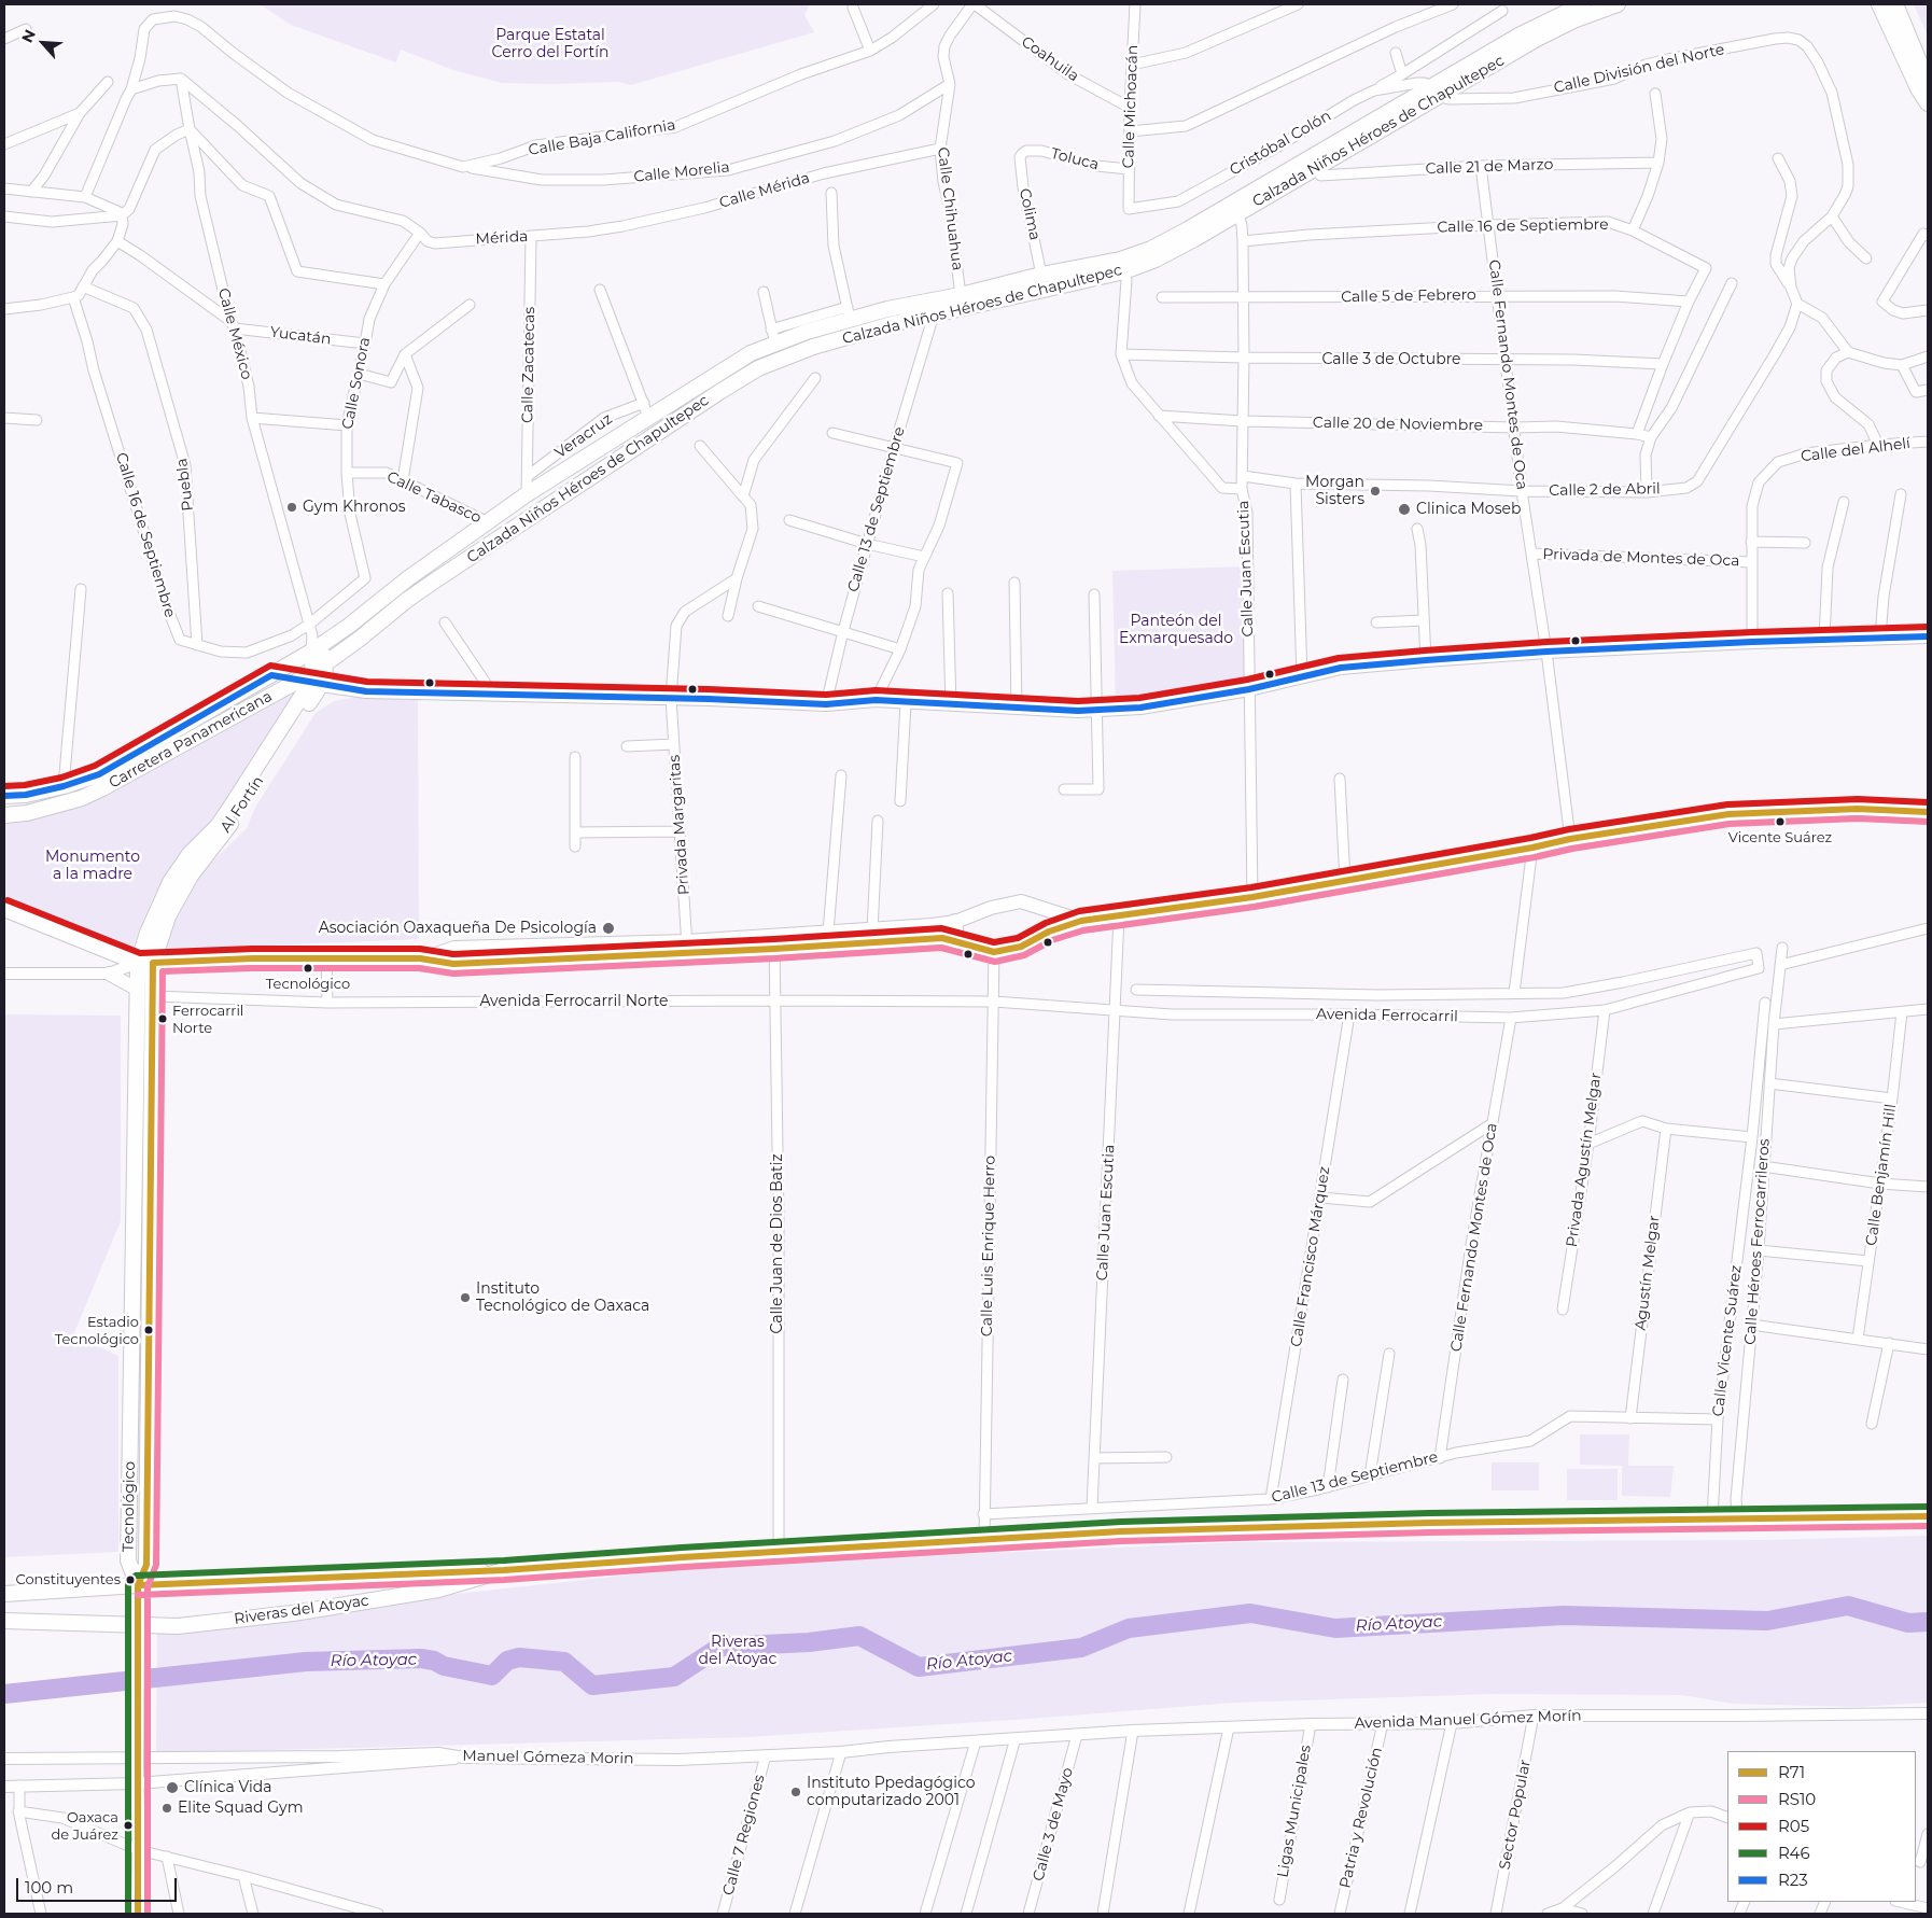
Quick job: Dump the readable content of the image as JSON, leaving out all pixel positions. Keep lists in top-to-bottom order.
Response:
{
  "streets": {
    "main road": [
      "Calzada Niños Héroes de Chapultepec",
      "Carretera Panamericana",
      "Al Fortín",
      "Tecnológico",
      "Riveras del Atoyac"
    ],
    "street": [
      "Coahuila",
      "Calle División del Norte",
      "Calle Michoacán",
      "Calle Baja California",
      "Cristóbal Colón",
      "Toluca",
      "Calle 21 de Marzo",
      "Calle Morelia",
      "Calle Mérida",
      "Calle Chihuahua",
      "Colima",
      "Calle 16 de Septiembre",
      "Mérida",
      "Calle 5 de Febrero",
      "Calle México",
      "Yucatán",
      "Calle 3 de Octubre",
      "Calle Zacatecas",
      "Calle Fernando Montes de Oca",
      "Calle Sonora",
      "Calle 20 de Noviembre",
      "Veracruz",
      "Calle del Alhelí",
      "Puebla",
      "Calle 2 de Abril",
      "Calle Tabasco",
      "Calle 13 de Septiembre",
      "Privada de Montes de Oca",
      "Calle Juan Escutia",
      "Privada Margaritas",
      "Avenida Ferrocarril Norte",
      "Avenida Ferrocarril",
      "Privada Agustín Melgar",
      "Calle Benjamín Hill",
      "Calle Héroes Ferrocarrileros",
      "Calle Juan de Dios Batiz",
      "Calle Luis Enrique Herro",
      "Calle Francisco Márquez",
      "Agustín Melgar",
      "Calle Vicente Suárez",
      "Avenida Manuel Gómez Morín",
      "Manuel Gómeza Morin",
      "Ligas Municipales",
      "Sector Popular",
      "Patria y Revolución",
      "Calle 3 de Mayo",
      "Calle 7 Regiones"
    ]
  },
  "crossings": [
    ["Coahuila", "Calle Michoacán"],
    ["Coahuila", "Calle Chihuahua"],
    ["Calle División del Norte", "Calzada Niños Héroes de Chapultepec"],
    ["Calle División del Norte", "Cristóbal Colón"],
    ["Calle División del Norte", "Calle 2 de Abril"],
    ["Calle Michoacán", "Cristóbal Colón"],
    ["Calle Michoacán", "Toluca"],
    ["Calzada Niños Héroes de Chapultepec", "Cristóbal Colón"],
    ["Calzada Niños Héroes de Chapultepec", "Calle Chihuahua"],
    ["Calzada Niños Héroes de Chapultepec", "Colima"],
    ["Calzada Niños Héroes de Chapultepec", "Calle México"],
    ["Calzada Niños Héroes de Chapultepec", "Calle Zacatecas"],
    ["Calzada Niños Héroes de Chapultepec", "Veracruz"],
    ["Calzada Niños Héroes de Chapultepec", "Calle Tabasco"],
    ["Calzada Niños Héroes de Chapultepec", "Calle 13 de Septiembre"],
    ["Calzada Niños Héroes de Chapultepec", "Carretera Panamericana"],
    ["Calzada Niños Héroes de Chapultepec", "Al Fortín"],
    ["Calle Baja California", "Calle Morelia"],
    ["Toluca", "Colima"],
    ["Calle 21 de Marzo", "Calle Fernando Montes de Oca"],
    ["Calle Morelia", "Calle Chihuahua"],
    ["Calle Mérida", "Calle Chihuahua"],
    ["Calle Mérida", "Mérida"],
    ["Calle 16 de Septiembre", "Calle 5 de Febrero"],
    ["Calle 16 de Septiembre", "Calle México"],
    ["Calle 16 de Septiembre", "Calle 3 de Octubre"],
    ["Calle 16 de Septiembre", "Calle Fernando Montes de Oca"],
    ["Calle 16 de Septiembre", "Calle Sonora"],
    ["Calle 16 de Septiembre", "Calle 20 de Noviembre"],
    ["Calle 16 de Septiembre", "Puebla"],
    ["Calle 16 de Septiembre", "Calle Juan Escutia"],
    ["Mérida", "Calle México"],
    ["Mérida", "Calle Zacatecas"],
    ["Mérida", "Calle Sonora"],
    ["Calle 5 de Febrero", "Calle Fernando Montes de Oca"],
    ["Calle 5 de Febrero", "Calle Juan Escutia"],
    ["Calle México", "Yucatán"],
    ["Calle México", "Carretera Panamericana"],
    ["Yucatán", "Calle Sonora"],
    ["Calle 3 de Octubre", "Calle Fernando Montes de Oca"],
    ["Calle 3 de Octubre", "Calle Juan Escutia"],
    ["Calle Zacatecas", "Veracruz"],
    ["Calle Fernando Montes de Oca", "Calle 20 de Noviembre"],
    ["Calle Fernando Montes de Oca", "Calle 2 de Abril"],
    ["Calle Fernando Montes de Oca", "Calle 13 de Septiembre"],
    ["Calle Fernando Montes de Oca", "Privada de Montes de Oca"],
    ["Calle Fernando Montes de Oca", "Avenida Ferrocarril"],
    ["Calle Sonora", "Calle Tabasco"],
    ["Calle 20 de Noviembre", "Calle Juan Escutia"],
    ["Calle del Alhelí", "Privada de Montes de Oca"],
    ["Calle 2 de Abril", "Calle Juan Escutia"],
    ["Calle 13 de Septiembre", "Calle Juan Escutia"],
    ["Calle 13 de Septiembre", "Calle Luis Enrique Herro"],
    ["Calle 13 de Septiembre", "Calle Francisco Márquez"],
    ["Calle 13 de Septiembre", "Agustín Melgar"],
    ["Calle 13 de Septiembre", "Calle Vicente Suárez"],
    ["Calle Juan Escutia", "Avenida Ferrocarril"],
    ["Carretera Panamericana", "Al Fortín"],
    ["Al Fortín", "Tecnológico"],
    ["Avenida Ferrocarril Norte", "Avenida Ferrocarril"],
    ["Avenida Ferrocarril Norte", "Calle Juan de Dios Batiz"],
    ["Avenida Ferrocarril Norte", "Calle Luis Enrique Herro"],
    ["Avenida Ferrocarril Norte", "Tecnológico"],
    ["Avenida Ferrocarril", "Privada Agustín Melgar"],
    ["Avenida Ferrocarril", "Calle Luis Enrique Herro"],
    ["Avenida Ferrocarril", "Calle Francisco Márquez"],
    ["Calle Héroes Ferrocarrileros", "Riveras del Atoyac"],
    ["Calle Juan de Dios Batiz", "Riveras del Atoyac"],
    ["Calle Luis Enrique Herro", "Riveras del Atoyac"],
    ["Calle Vicente Suárez", "Riveras del Atoyac"],
    ["Avenida Manuel Gómez Morín", "Manuel Gómeza Morin"],
    ["Avenida Manuel Gómez Morín", "Ligas Municipales"],
    ["Avenida Manuel Gómez Morín", "Sector Popular"],
    ["Avenida Manuel Gómez Morín", "Patria y Revolución"],
    ["Avenida Manuel Gómez Morín", "Calle 3 de Mayo"],
    ["Manuel Gómeza Morin", "Calle 7 Regiones"]
  ],
  "water": ["Río Atoyac"],
  "parks": [
    "Parque Estatal Cerro del Fortín",
    "Panteón del Exmarquesado",
    "Monumento a la madre",
    "Riveras del Atoyac"
  ],
  "places": [
    "Morgan Sisters",
    "Gym Khronos",
    "Clinica Moseb",
    "Vicente Suárez",
    "Asociación Oaxaqueña De Psicología",
    "Tecnológico",
    "Ferrocarril Norte",
    "Instituto Tecnológico de Oaxaca",
    "Estadio Tecnológico",
    "Constituyentes",
    "Clínica Vida",
    "Instituto Ppedagógico computarizado 2001",
    "Elite Squad Gym",
    "Oaxaca de Juárez"
  ],
  "lines": [
    "transit line R05",
    "transit line R23",
    "transit line R71",
    "transit line RS10",
    "transit line R46"
  ],
  "legend": [
    "R71",
    "RS10",
    "R05",
    "R46",
    "R23"
  ],
  "scale_bar": "100 m",
  "north": "top left"
}
